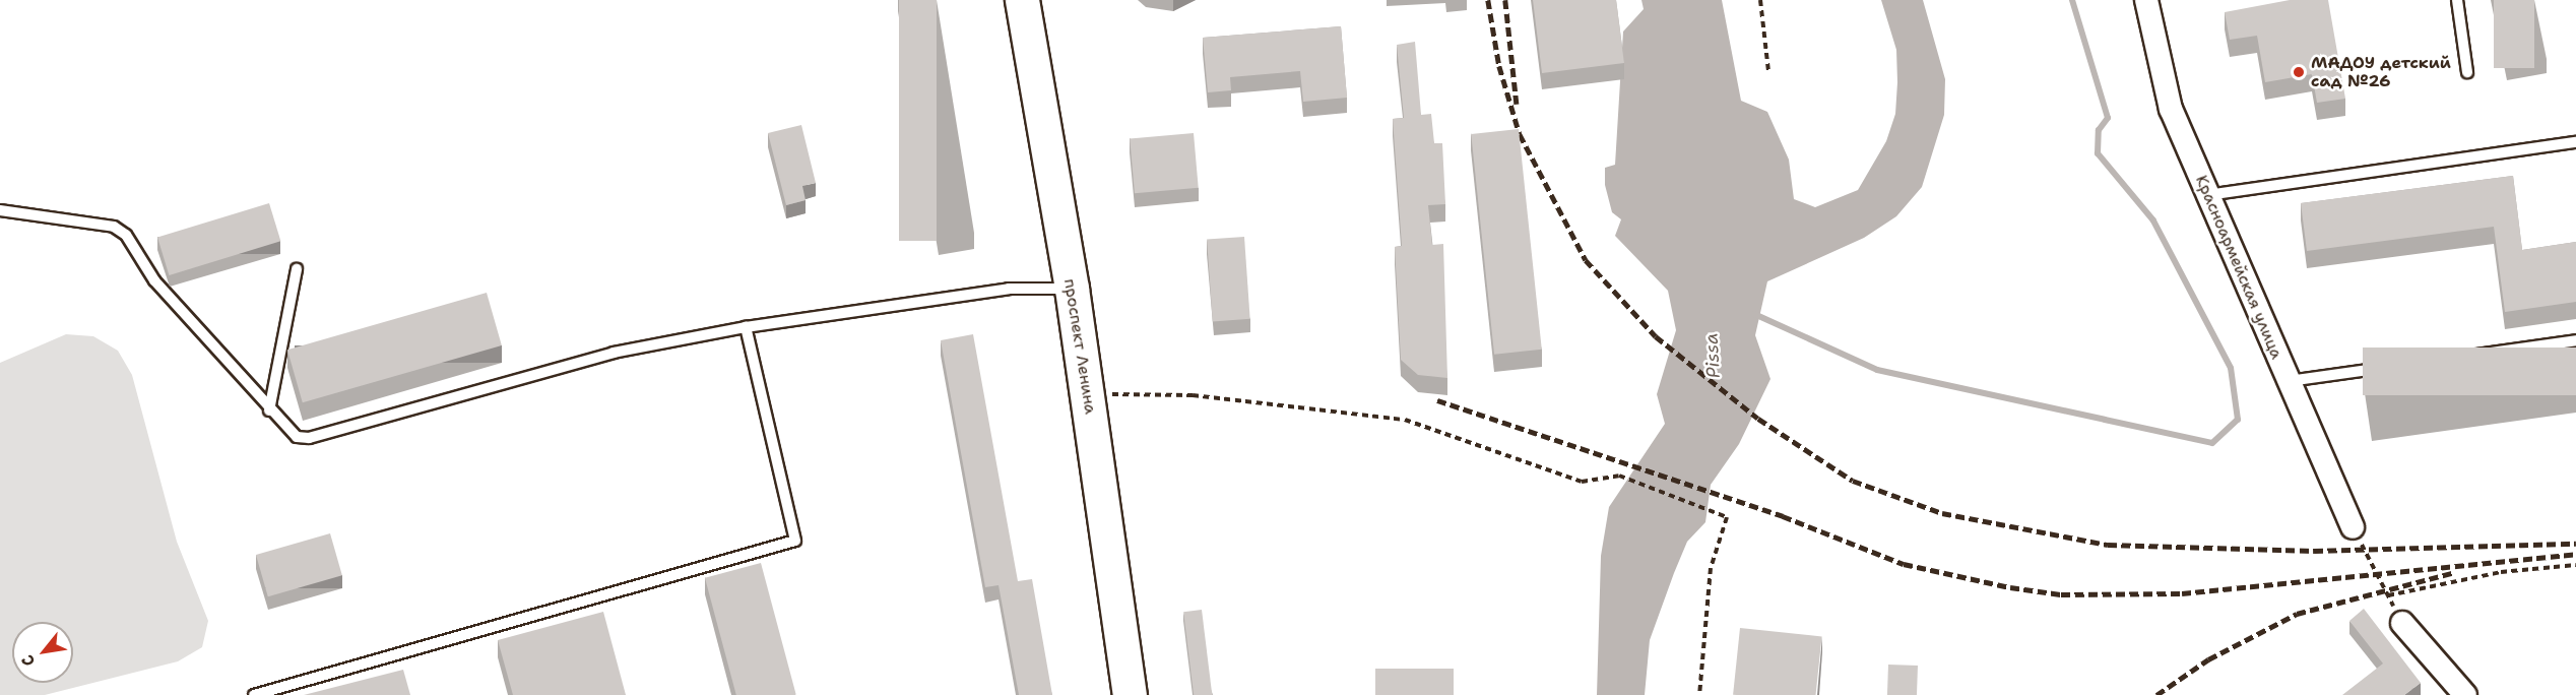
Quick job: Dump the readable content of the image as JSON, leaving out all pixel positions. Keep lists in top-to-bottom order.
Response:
{
  "streets": {
    "main road": ["проспект Ленина"],
    "street": ["Красноармейская улица"]
  },
  "water": ["Pissa"],
  "places": ["МАДОУ детский сад №26"],
  "north": "bottom left"
}
